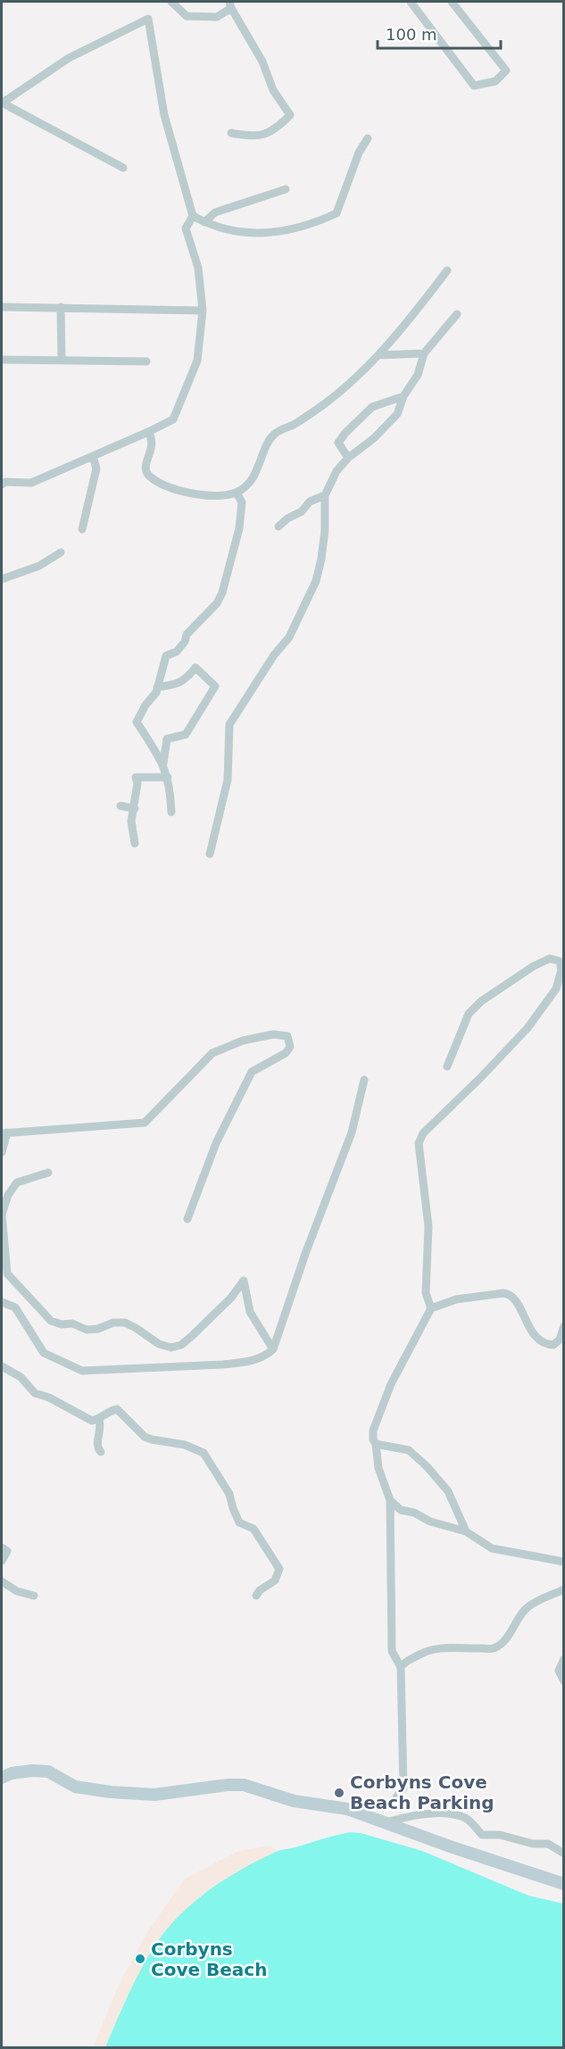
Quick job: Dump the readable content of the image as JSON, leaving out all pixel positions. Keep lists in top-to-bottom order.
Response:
{
  "places": ["Corbyns Cove Beach Parking", "Corbyns Cove Beach"],
  "scale_bar": "100 m"
}
